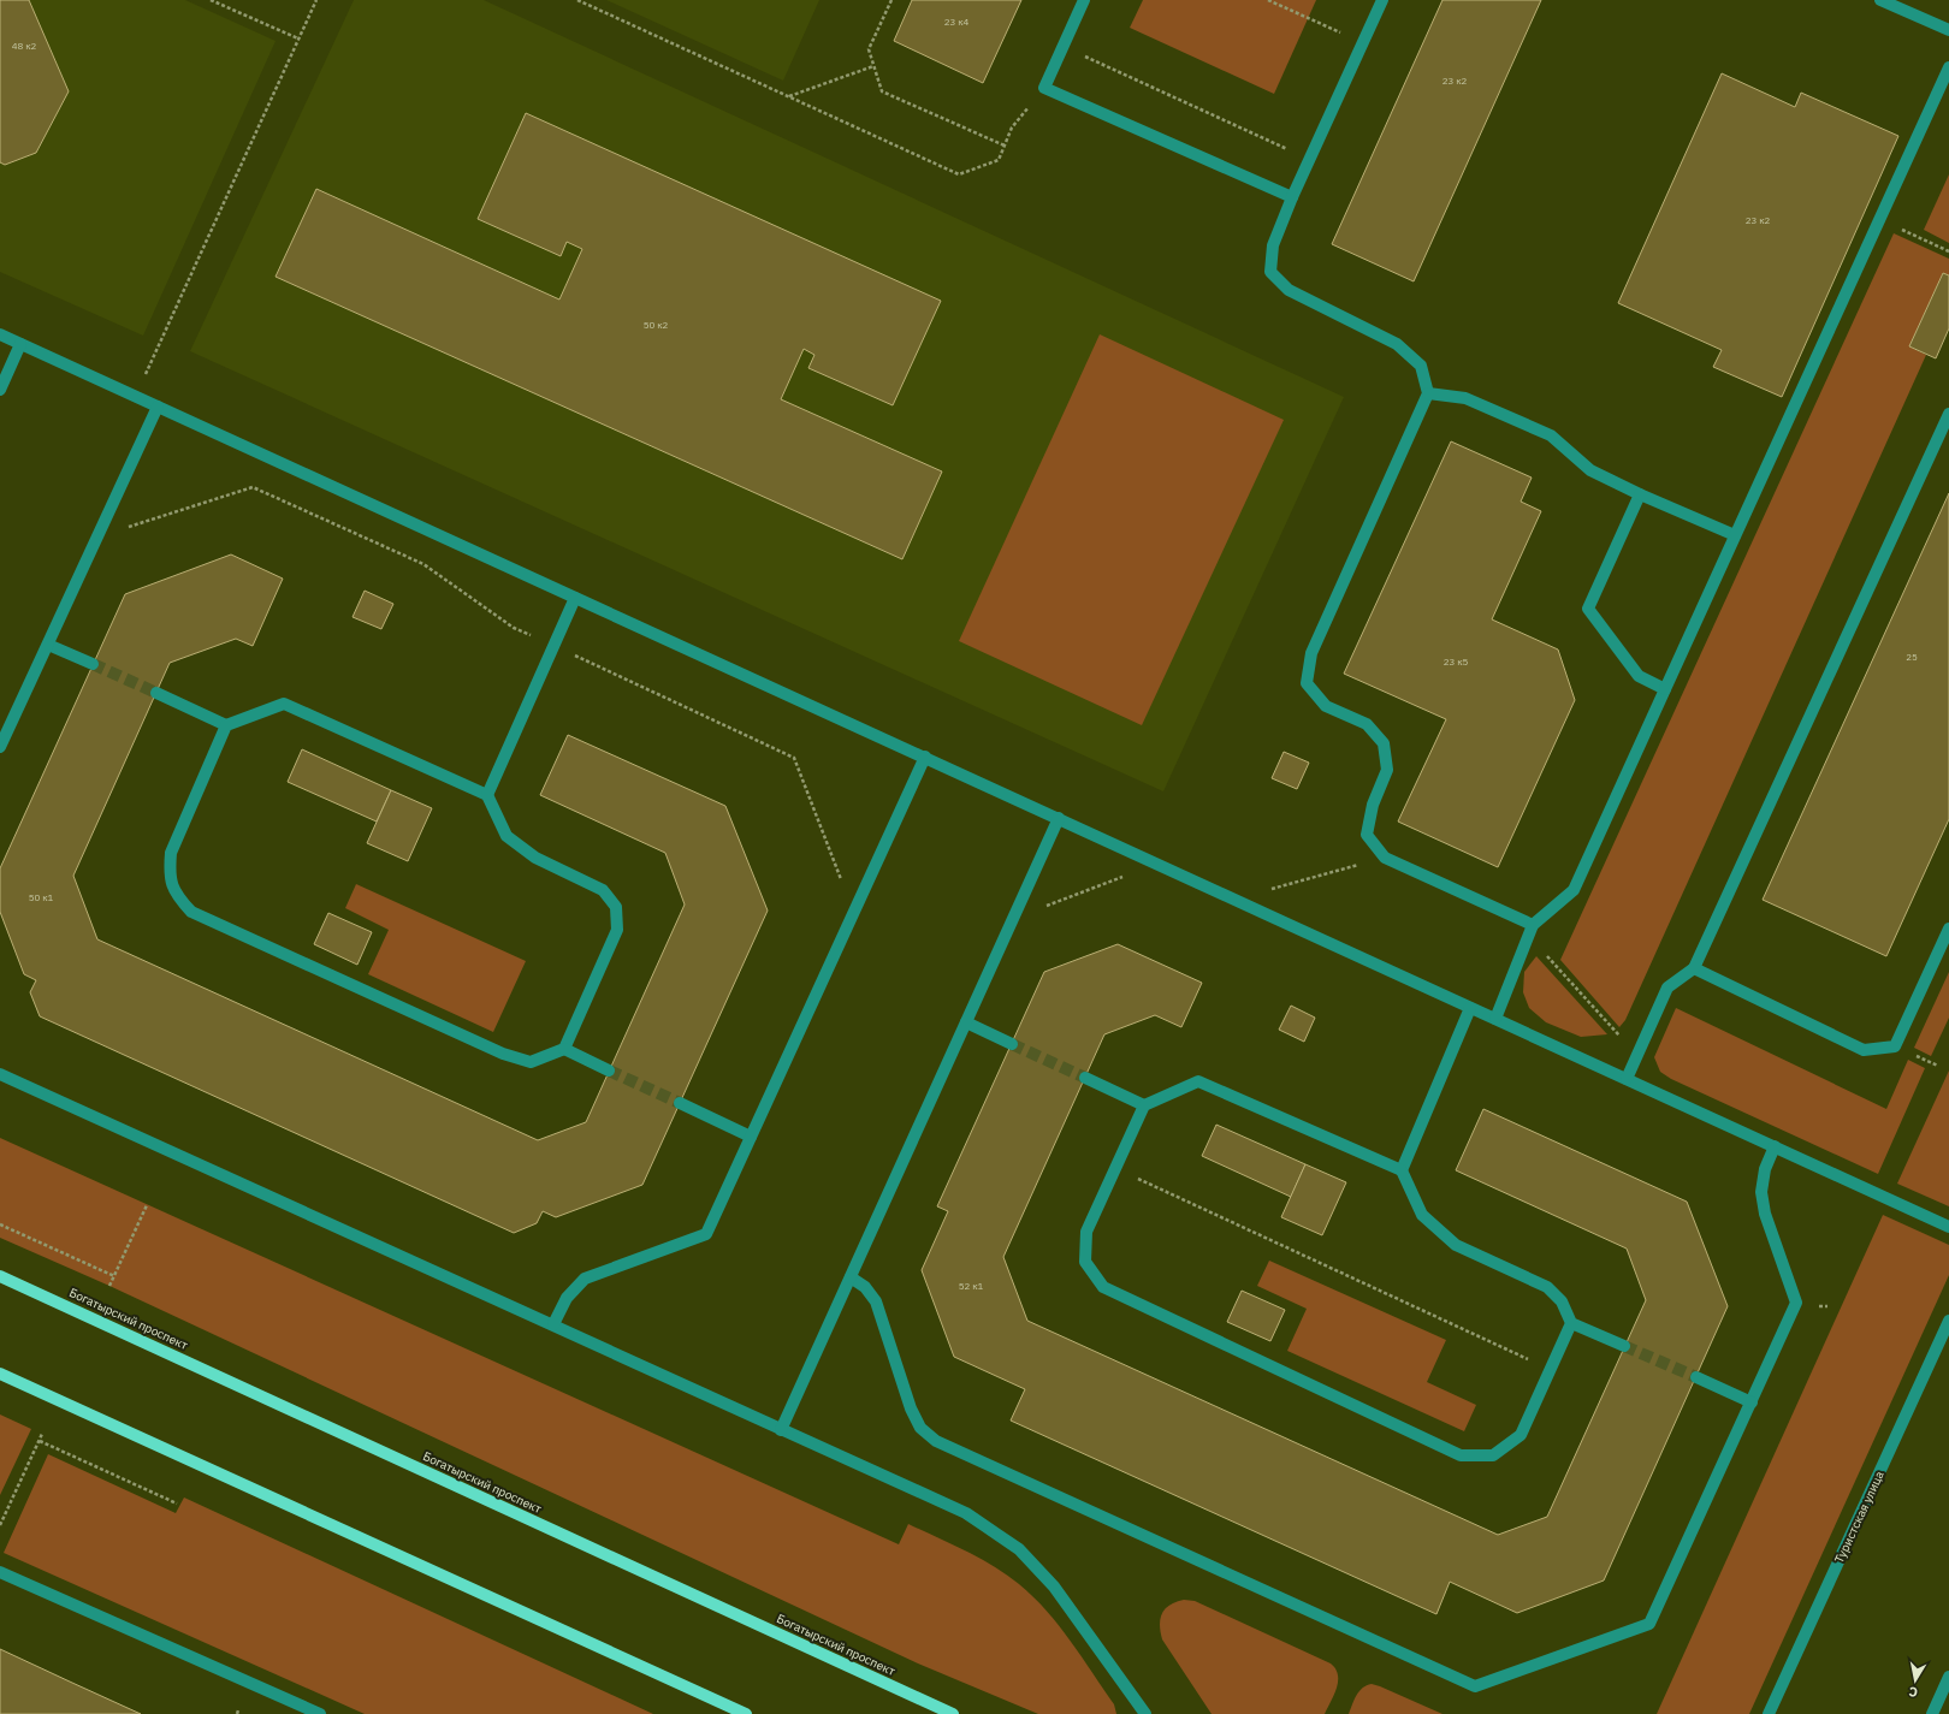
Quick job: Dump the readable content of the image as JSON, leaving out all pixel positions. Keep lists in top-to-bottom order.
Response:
{
  "streets": {
    "main road": ["Богатырский проспект"],
    "street": ["Туристская улица"]
  },
  "house_numbers": [
    "23 к4",
    "48 к2",
    "23 к2",
    "23 к2",
    "50 к2",
    "25",
    "23 к5",
    "50 к1",
    "52 к1"
  ],
  "north": "bottom"
}
